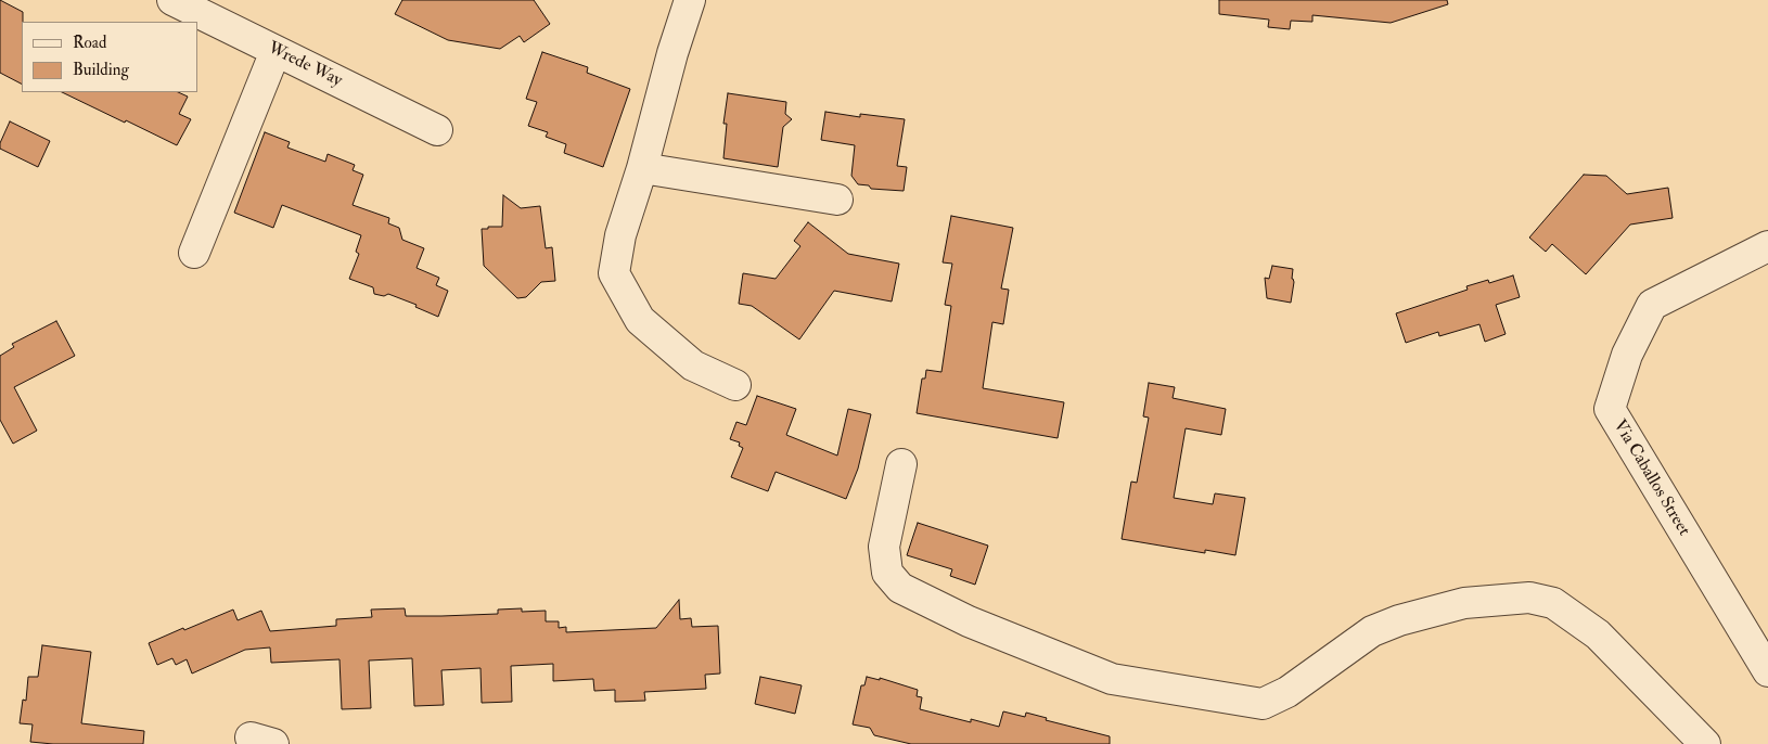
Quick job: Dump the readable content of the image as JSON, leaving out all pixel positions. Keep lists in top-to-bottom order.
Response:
{
  "streets": {
    "street": ["Wrede Way", "Via Caballos Street"]
  },
  "legend": ["Road", "Building"]
}
